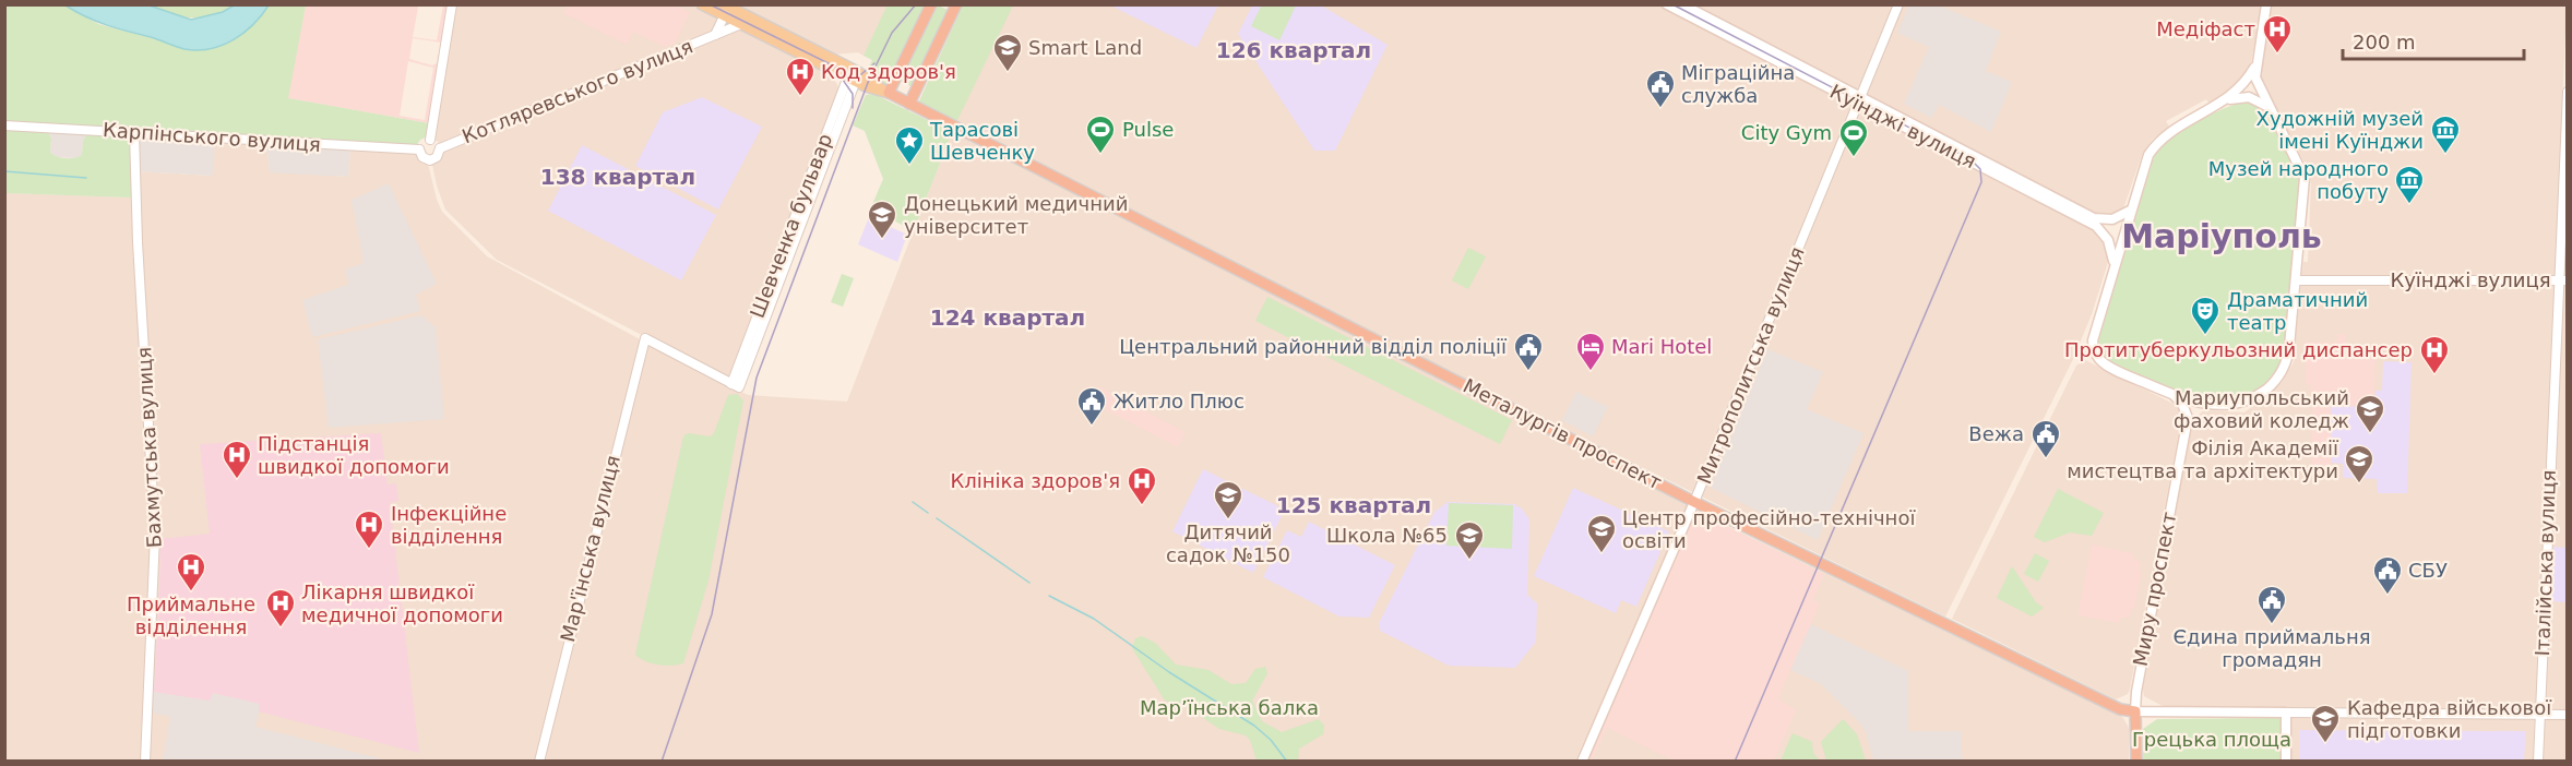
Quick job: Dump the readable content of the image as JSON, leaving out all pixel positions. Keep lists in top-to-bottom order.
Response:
{
  "streets": {
    "highway": ["Металургів проспект", "Миру проспект"],
    "main road": ["Куїнджі вулиця", "Митрополитська вулиця"],
    "street": [
      "Котляревського вулиця",
      "Карпінського вулиця",
      "Шевченка бульвар",
      "Бахмутська вулиця",
      "Мар'їнська вулиця",
      "Італійська вулиця"
    ]
  },
  "crossings": [
    ["Котляревського вулиця", "Карпінського вулиця"],
    ["Котляревського вулиця", "Металургів проспект"],
    ["Куїнджі вулиця", "Митрополитська вулиця"],
    ["Куїнджі вулиця", "Італійська вулиця"],
    ["Карпінського вулиця", "Бахмутська вулиця"],
    ["Шевченка бульвар", "Металургів проспект"],
    ["Шевченка бульвар", "Мар'їнська вулиця"],
    ["Митрополитська вулиця", "Металургів проспект"],
    ["Металургів проспект", "Італійська вулиця"],
    ["Металургів проспект", "Миру проспект"]
  ],
  "districts": [
    "126 квартал",
    "138 квартал",
    "Маріуполь",
    "124 квартал",
    "125 квартал"
  ],
  "parks": ["Мар’їнська балка", "Грецька площа"],
  "places": {
    "hospital": [
      "Медіфаст",
      "Код здоров'я",
      "Протитуберкульозний диспансер",
      "Підстанція швидкої допомоги",
      "Клініка здоров'я",
      "Інфекційне відділення",
      "Приймальне відділення",
      "Лікарня швидкої медичної допомоги"
    ],
    "school or university": [
      "Smart Land",
      "Донецький медичний університет",
      "Мариупольський фаховий коледж",
      "Філія Академії мистецтва та архітектури",
      "Дитячий садок №150",
      "Центр професійно-технічної освіти",
      "Школа №65",
      "Кафедра військової підготовки"
    ],
    "public building": [
      "Міграційна служба",
      "Центральний районний відділ поліції",
      "Житло Плюс",
      "Вежа",
      "СБУ",
      "Єдина приймальня громадян"
    ],
    "sports": ["Pulse", "City Gym"],
    "museum": ["Художній музей імені Куїнджи", "Музей народного побуту"],
    "place": ["Тарасові Шевченку"],
    "theatre": ["Драматичний театр"],
    "hotel": ["Mari Hotel"]
  },
  "scale_bar": "200 m"
}
